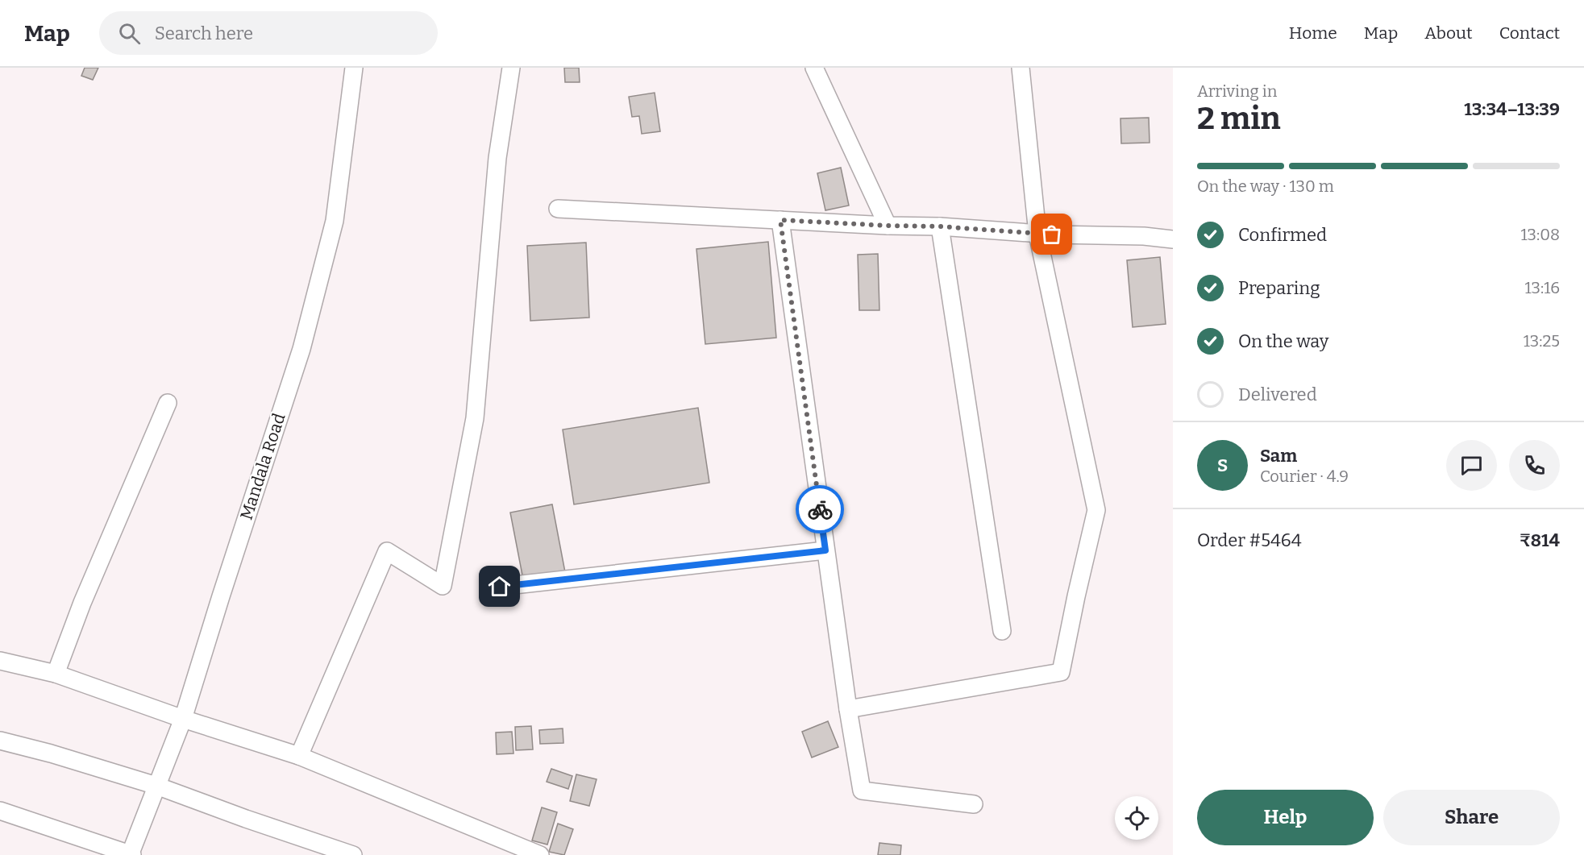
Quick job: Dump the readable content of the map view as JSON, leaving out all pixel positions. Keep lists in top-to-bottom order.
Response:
{
  "streets": {
    "street": ["Mandala Road"]
  },
  "page": {
    "header": "Map",
    "search": "Search here",
    "nav": [
      "Home",
      "Map",
      "About",
      "Contact"
    ],
    "heading": ["2 min", "Arriving in", "13:34–13:39"],
    "panel": [
      "Sam",
      "Courier · 4.9",
      "Order #5464",
      "₹814"
    ],
    "bar": "On the way · 130 m",
    "list": [
      ["Confirmed", "13:08"],
      ["Preparing", "13:16"],
      ["On the way", "13:25"],
      "Delivered"
    ],
    "round": "S",
    "buttons": ["Help", "Share"]
  }
}
